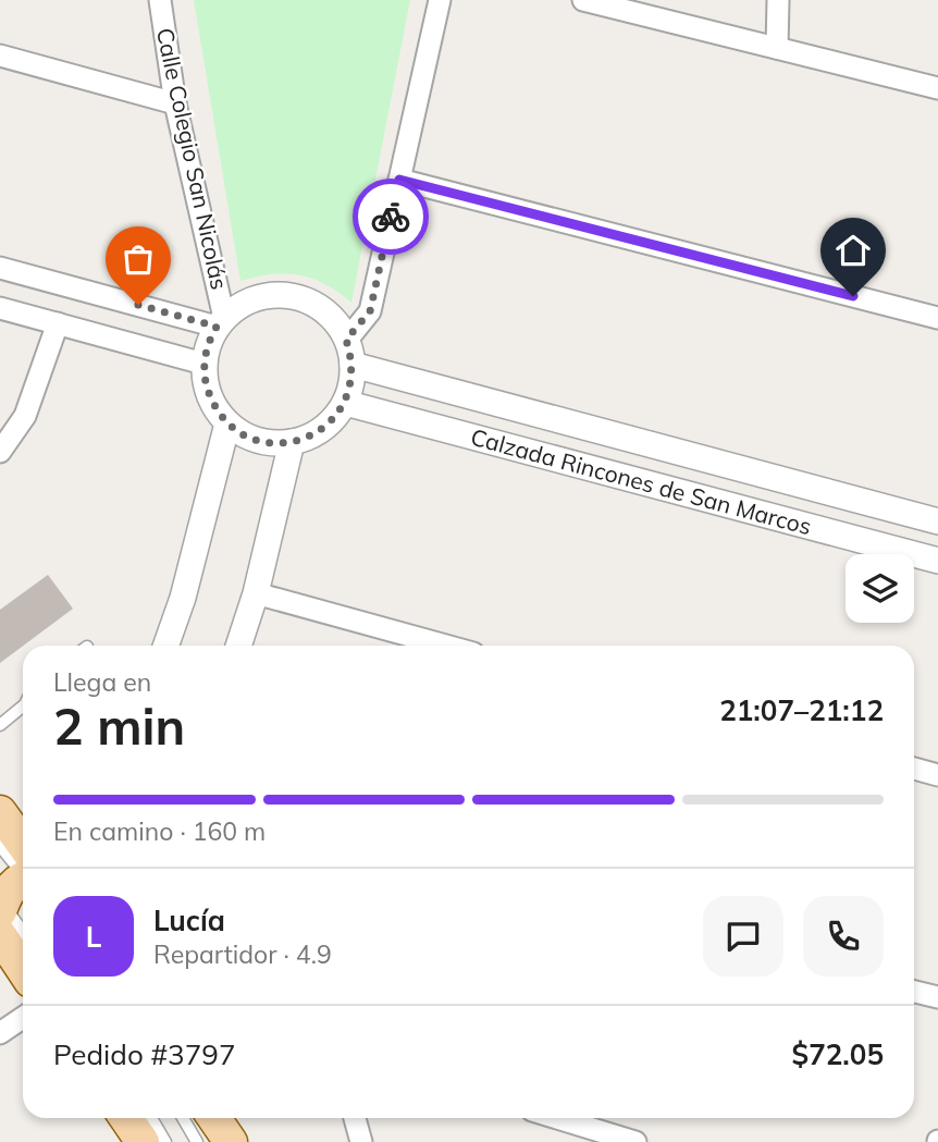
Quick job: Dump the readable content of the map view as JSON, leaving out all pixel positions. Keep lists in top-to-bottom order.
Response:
{
  "streets": {
    "street": ["Calle Colegio San Nicolás", "Calzada Rincones de San Marcos"]
  },
  "crossings": [
    ["Calle Colegio San Nicolás", "Calzada Rincones de San Marcos"]
  ],
  "page": {
    "heading": ["2 min", "Llega en", "21:07–21:12"],
    "panel": [
      "Lucía",
      "Repartidor · 4.9",
      "Pedido #3797",
      "$72.05"
    ],
    "bar": "En camino · 160 m",
    "round": "L"
  }
}
